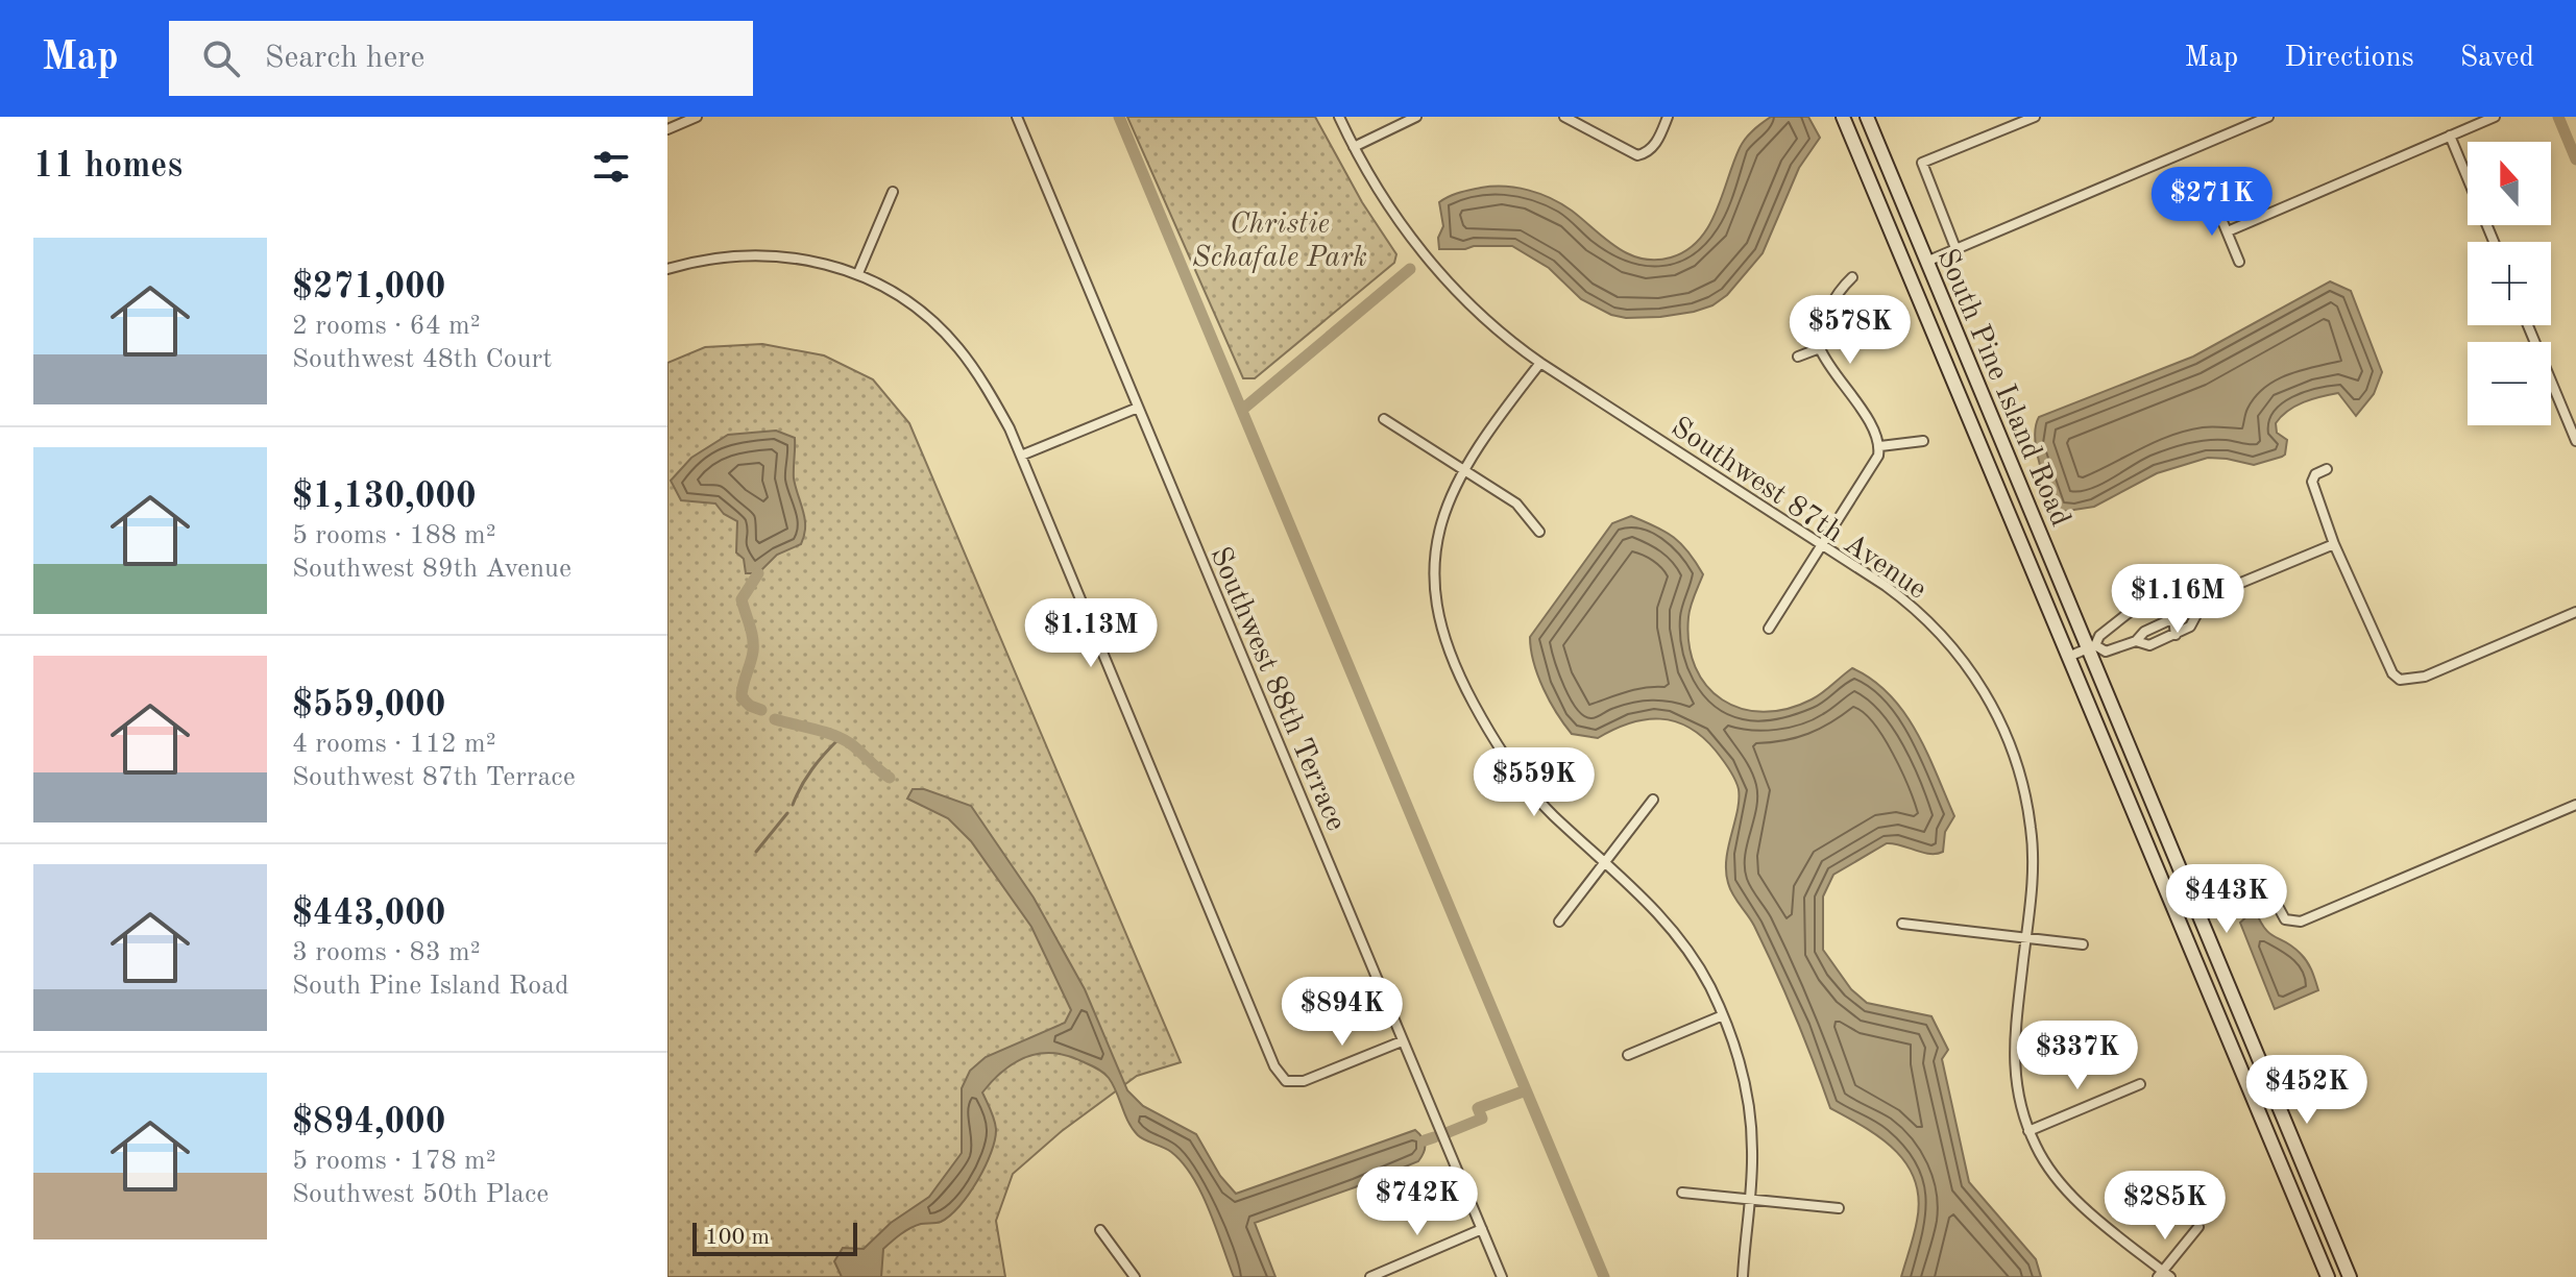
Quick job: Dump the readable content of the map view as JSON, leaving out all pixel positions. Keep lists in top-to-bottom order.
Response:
{
  "streets": {
    "main road": ["South Pine Island Road"],
    "street": ["Southwest 87th Avenue", "Southwest 88th Terrace"]
  },
  "parks": ["Christie Schafale Park"],
  "scale_bar": "100 m",
  "north": "top",
  "page": {
    "header": "Map",
    "search": "Search here",
    "nav": ["Map", "Directions", "Saved"],
    "heading": "11 homes",
    "map_buttons": ["+", "−"],
    "price": [
      "$271K",
      "$578K",
      "$1.16M",
      "$1.13M",
      "$559K",
      "$443K",
      "$894K",
      "$337K",
      "$452K",
      "$742K",
      "$285K"
    ],
    "list": [
      {
        "name": "$271,000",
        "note": "2 rooms · 64 m² · Southwest 48th Court"
      },
      {
        "name": "$1,130,000",
        "note": "5 rooms · 188 m² · Southwest 89th Avenue"
      },
      {
        "name": "$559,000",
        "note": "4 rooms · 112 m² · Southwest 87th Terrace"
      },
      {
        "name": "$443,000",
        "note": "3 rooms · 83 m² · South Pine Island Road"
      },
      {
        "name": "$894,000",
        "note": "5 rooms · 178 m² · Southwest 50th Place"
      }
    ],
    "scale": "100 m"
  }
}
